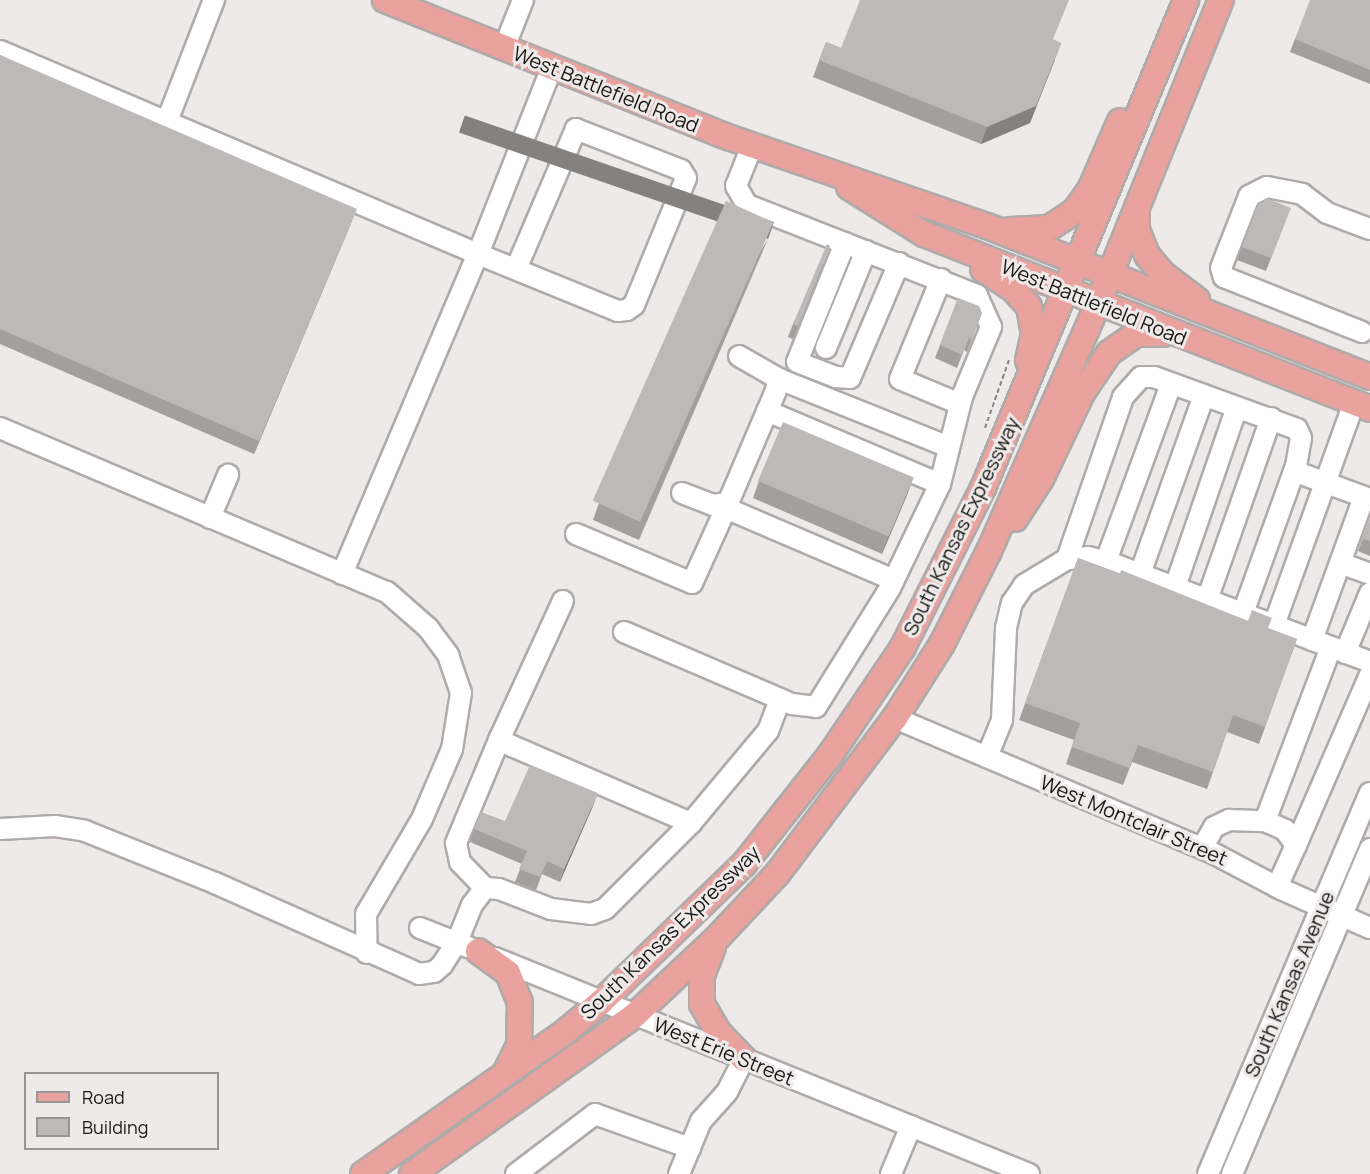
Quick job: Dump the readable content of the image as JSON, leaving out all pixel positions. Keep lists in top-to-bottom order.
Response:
{
  "streets": {
    "main road": ["West Battlefield Road", "South Kansas Expressway"],
    "street": ["West Montclair Street", "South Kansas Avenue", "West Erie Street"]
  },
  "crossings": [
    ["West Battlefield Road", "South Kansas Expressway"],
    ["South Kansas Expressway", "West Montclair Street"],
    ["South Kansas Expressway", "West Erie Street"],
    ["West Montclair Street", "South Kansas Avenue"]
  ],
  "legend": ["Road", "Building"]
}
